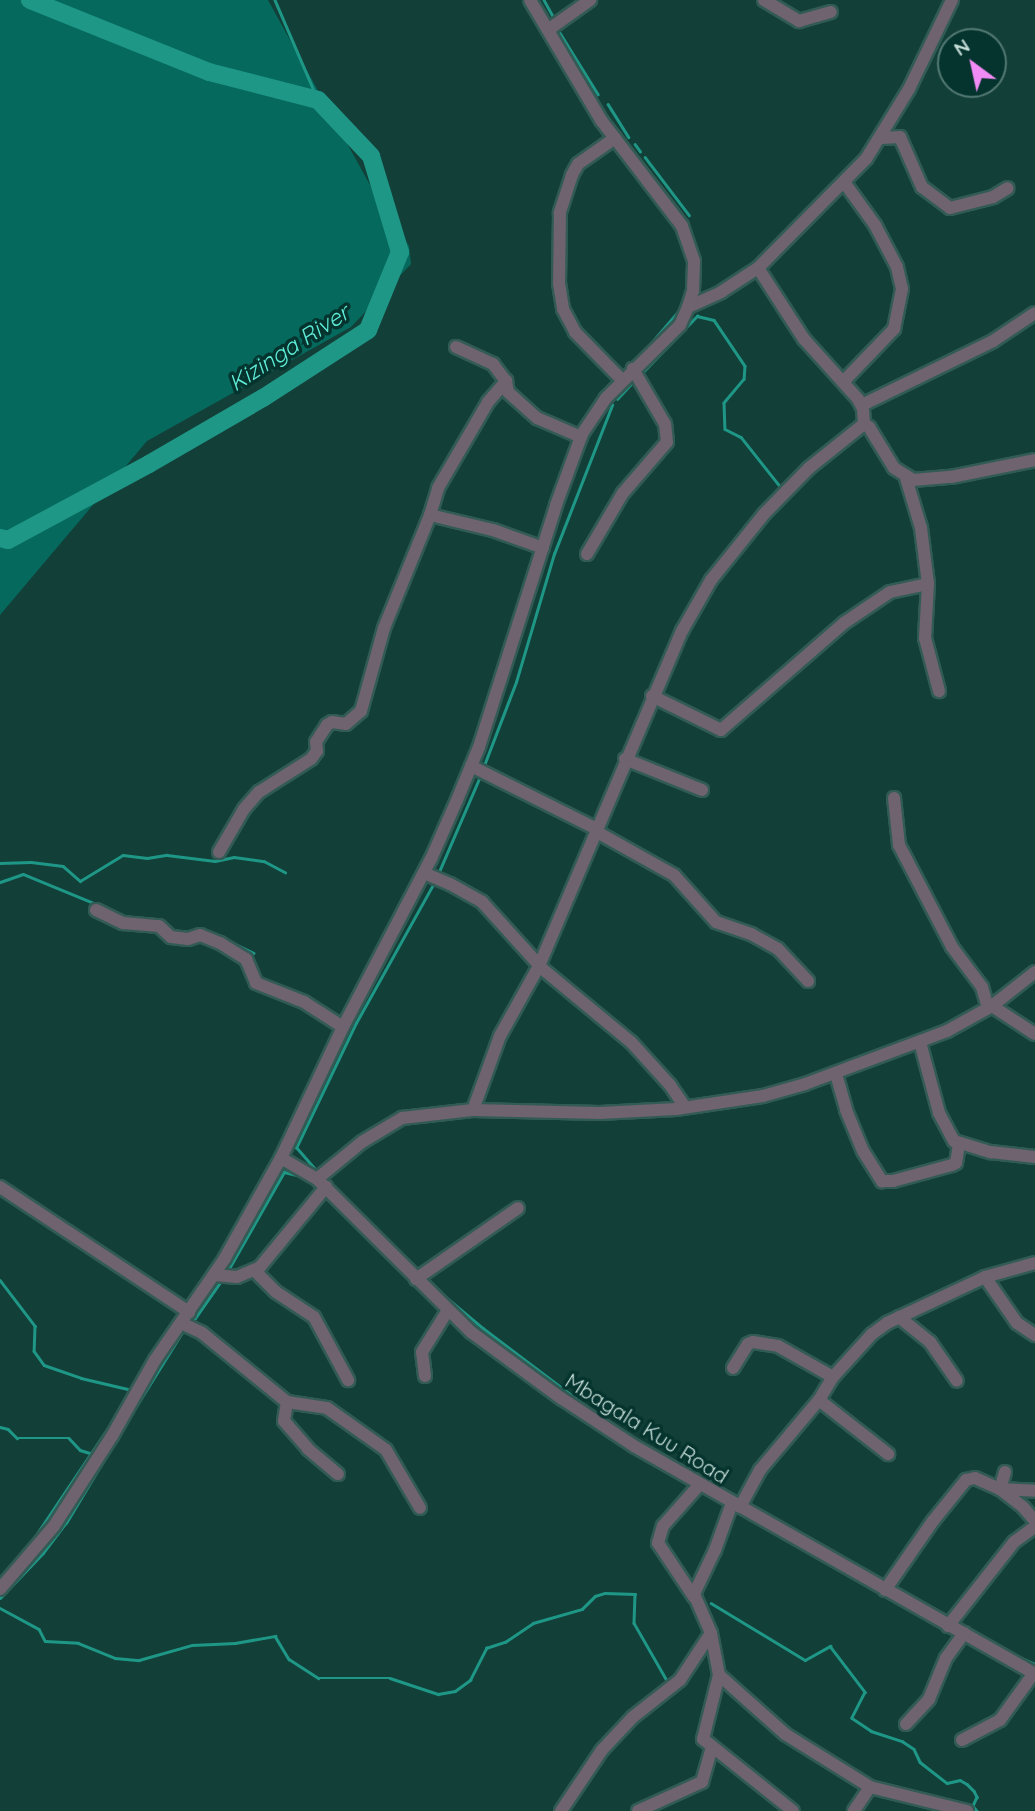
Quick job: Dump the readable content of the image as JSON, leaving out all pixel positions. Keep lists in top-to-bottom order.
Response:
{
  "streets": {
    "street": ["Mbagala Kuu Road"]
  },
  "water": ["Kizinga River"],
  "north": "top left"
}
